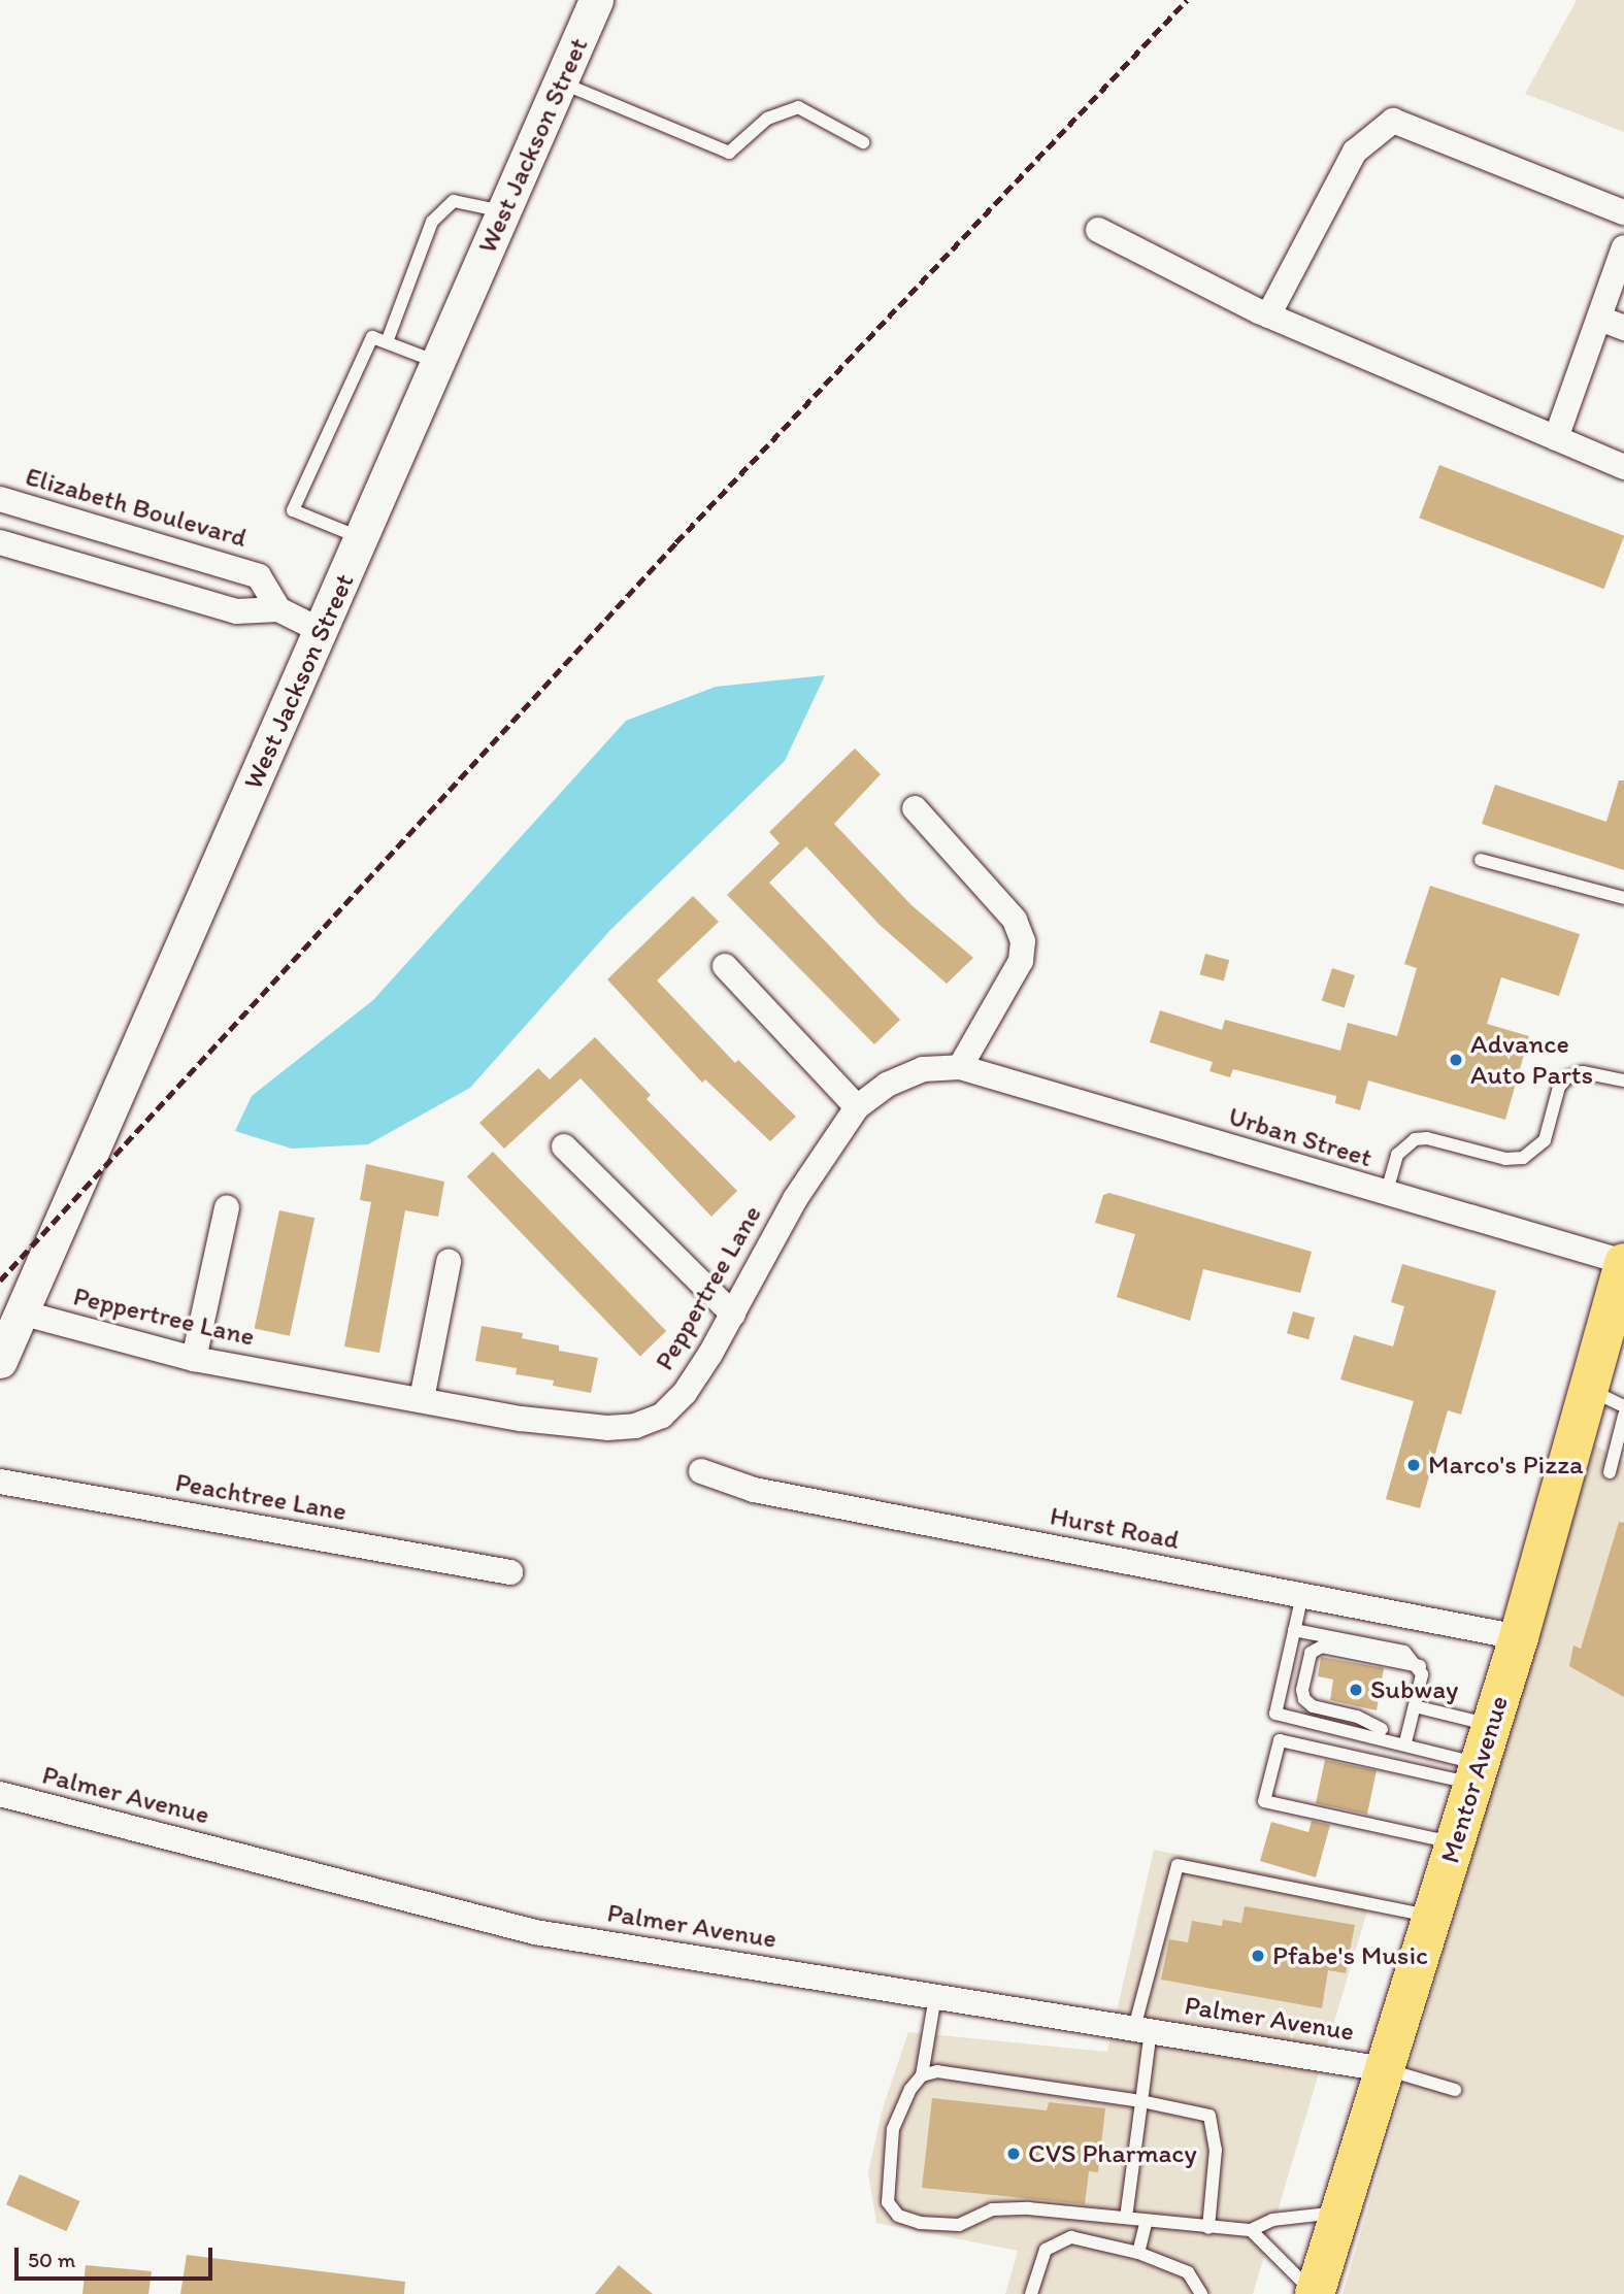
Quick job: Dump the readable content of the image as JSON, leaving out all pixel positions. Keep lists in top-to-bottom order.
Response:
{
  "streets": {
    "main road": ["Mentor Avenue"],
    "street": [
      "West Jackson Street",
      "Elizabeth Boulevard",
      "Urban Street",
      "Peppertree Lane",
      "Peachtree Lane",
      "Hurst Road",
      "Palmer Avenue"
    ]
  },
  "crossings": [
    ["West Jackson Street", "Peppertree Lane"],
    ["Urban Street", "Peppertree Lane"],
    ["Urban Street", "Mentor Avenue"],
    ["Hurst Road", "Mentor Avenue"],
    ["Mentor Avenue", "Palmer Avenue"]
  ],
  "places": [
    "Advance Auto Parts",
    "Marco's Pizza",
    "Subway",
    "Pfabe's Music",
    "CVS Pharmacy"
  ],
  "scale_bar": "50 m"
}
